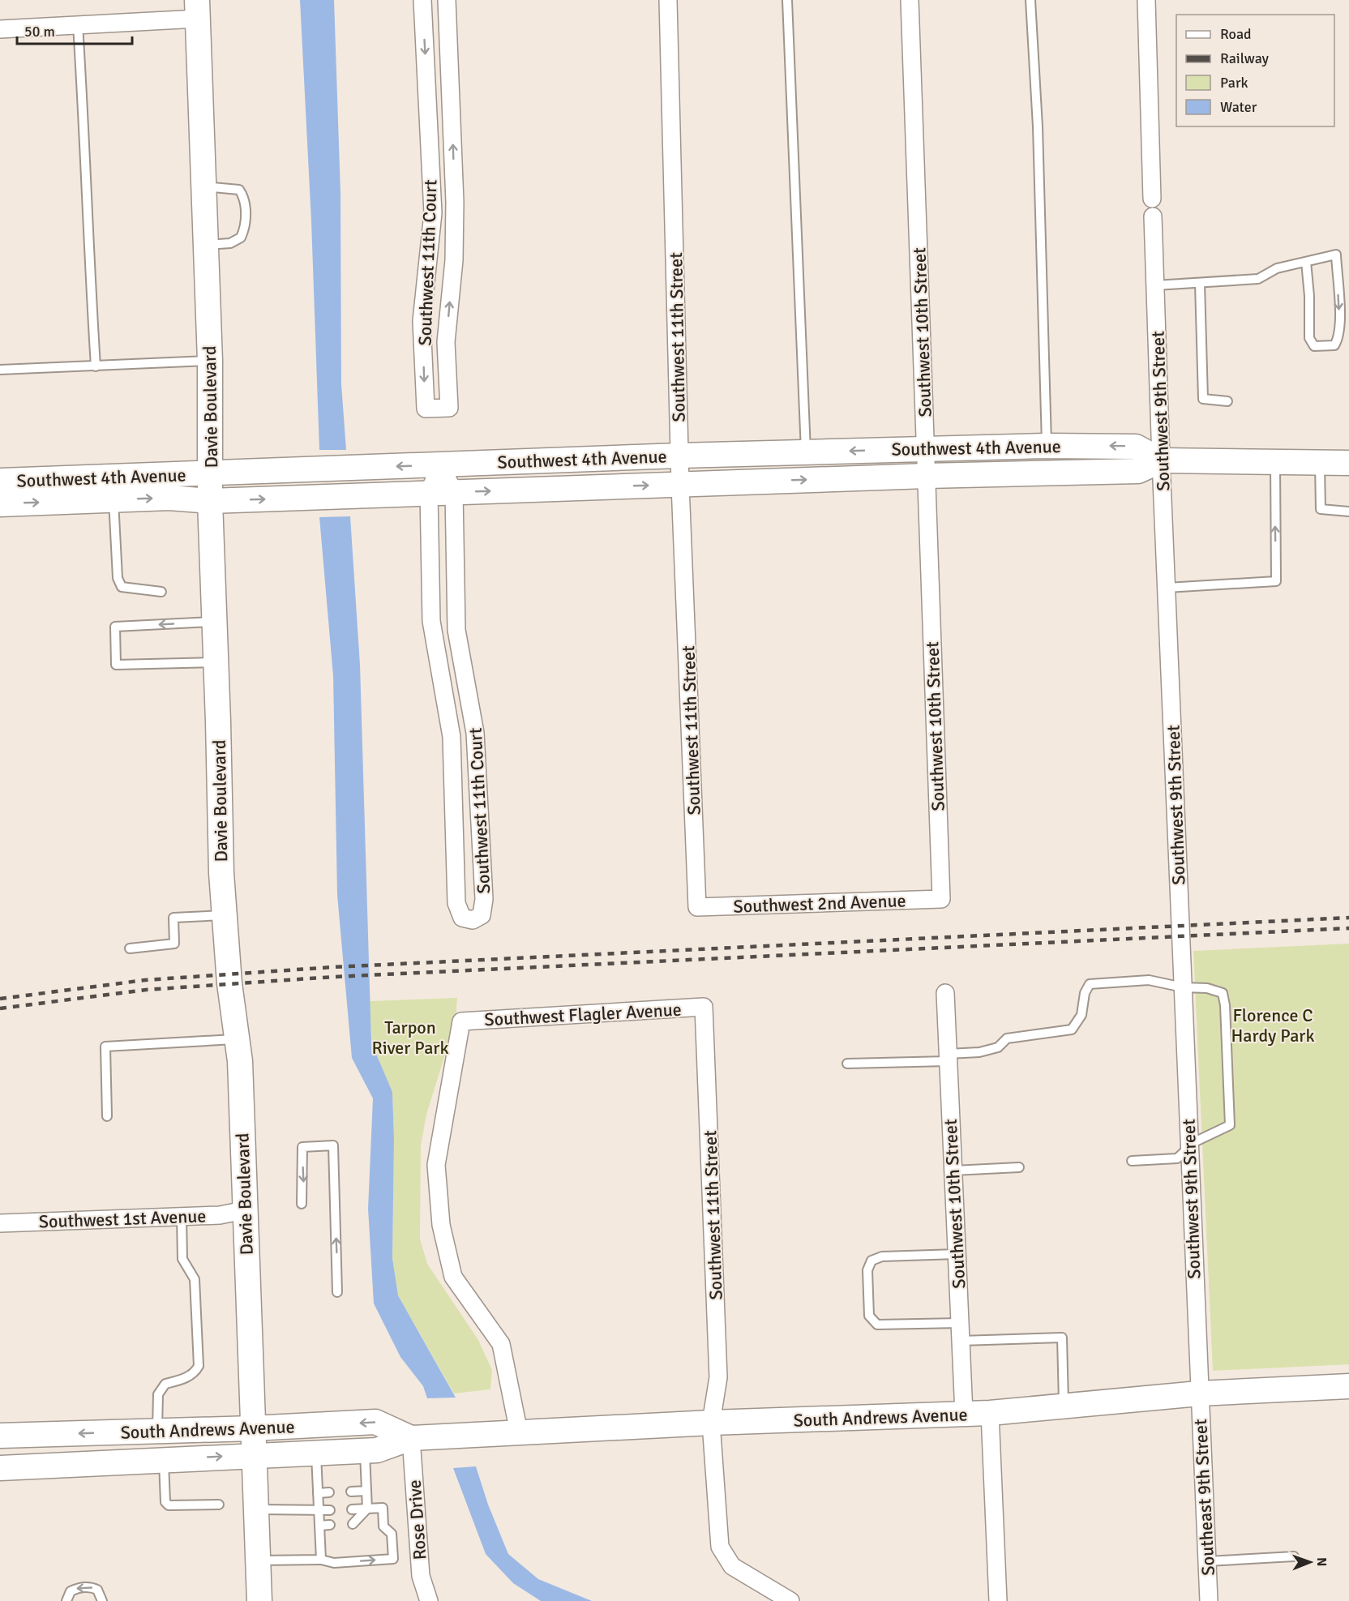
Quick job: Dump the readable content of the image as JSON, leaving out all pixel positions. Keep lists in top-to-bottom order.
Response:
{
  "streets": {
    "main road": ["Davie Boulevard", "Southwest 4th Avenue", "South Andrews Avenue"],
    "street": [
      "Southwest 11th Court",
      "Southwest 10th Street",
      "Southwest 11th Street",
      "Southwest 9th Street",
      "Southwest 2nd Avenue",
      "Southwest Flagler Avenue",
      "Southwest 1st Avenue",
      "Southeast 9th Street",
      "Rose Drive"
    ]
  },
  "crossings": [
    ["Southwest 11th Court", "Southwest 4th Avenue"],
    ["Southwest 10th Street", "Southwest 4th Avenue"],
    ["Southwest 10th Street", "Southwest 2nd Avenue"],
    ["Southwest 10th Street", "South Andrews Avenue"],
    ["Southwest 11th Street", "Southwest 4th Avenue"],
    ["Southwest 11th Street", "Southwest 2nd Avenue"],
    ["Southwest 11th Street", "Southwest Flagler Avenue"],
    ["Southwest 11th Street", "South Andrews Avenue"],
    ["Davie Boulevard", "Southwest 4th Avenue"],
    ["Davie Boulevard", "Southwest 1st Avenue"],
    ["Davie Boulevard", "South Andrews Avenue"],
    ["Southwest 9th Street", "Southwest 4th Avenue"],
    ["Southwest 9th Street", "South Andrews Avenue"],
    ["Southwest 9th Street", "Southeast 9th Street"],
    ["Southwest Flagler Avenue", "South Andrews Avenue"],
    ["South Andrews Avenue", "Southeast 9th Street"],
    ["South Andrews Avenue", "Rose Drive"]
  ],
  "parks": ["Florence C Hardy Park", "Tarpon River Park"],
  "legend": [
    "Road",
    "Railway",
    "Park",
    "Water"
  ],
  "scale_bar": "50 m",
  "north": "right"
}
